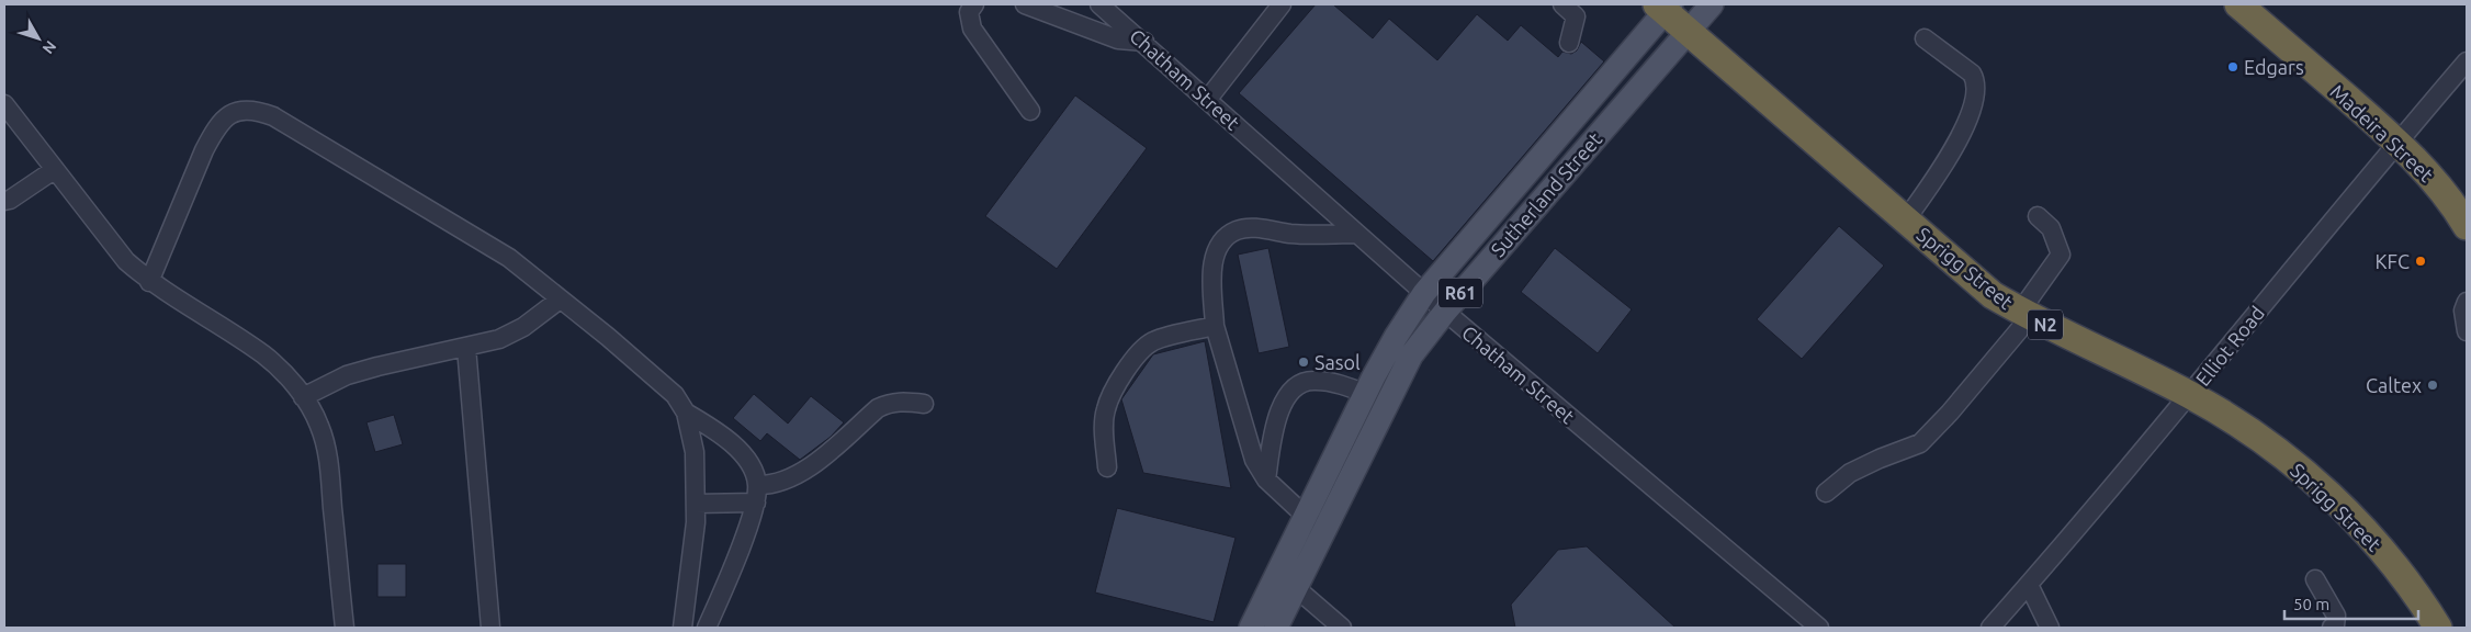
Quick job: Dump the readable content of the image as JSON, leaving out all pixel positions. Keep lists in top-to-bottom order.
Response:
{
  "streets": {
    "highway": ["Madeira Street", "Sprigg Street", "N2"],
    "main road": ["Sutherland Street", "R61"],
    "street": ["Chatham Street", "Elliot Road"]
  },
  "crossings": [
    ["Chatham Street", "Sutherland Street"],
    ["Madeira Street", "Elliot Road"],
    ["Sutherland Street", "Sprigg Street"],
    ["Sprigg Street", "Elliot Road"]
  ],
  "places": [
    "Edgars",
    "KFC",
    "Sasol",
    "Caltex"
  ],
  "scale_bar": "50 m",
  "north": "bottom right"
}
